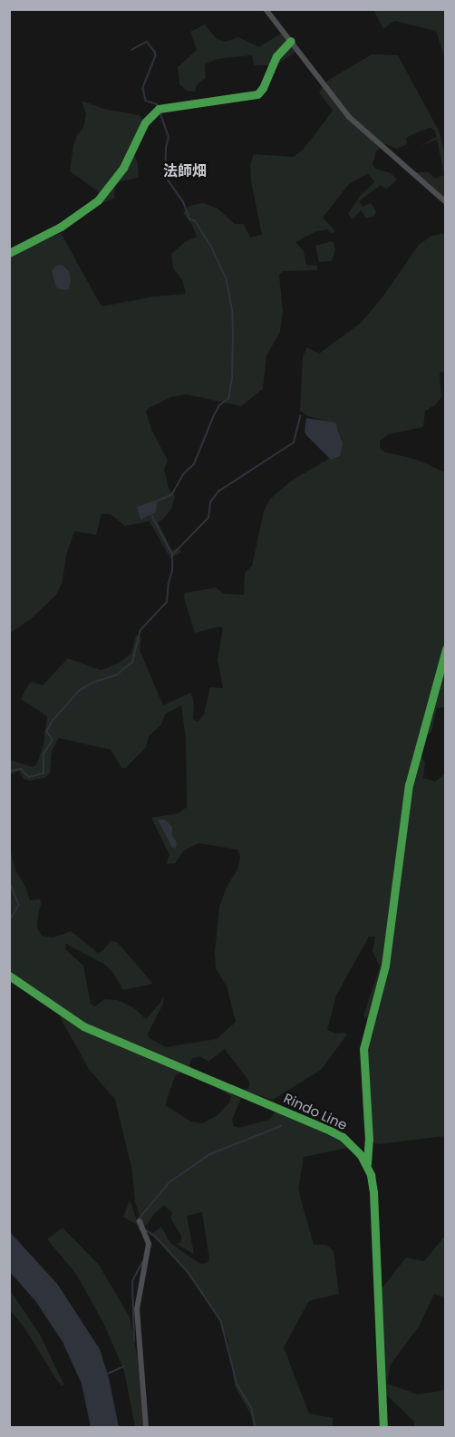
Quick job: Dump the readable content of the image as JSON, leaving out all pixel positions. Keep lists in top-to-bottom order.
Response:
{
  "streets": {
    "street": ["Rindo Line"]
  },
  "districts": ["法師畑"]
}
